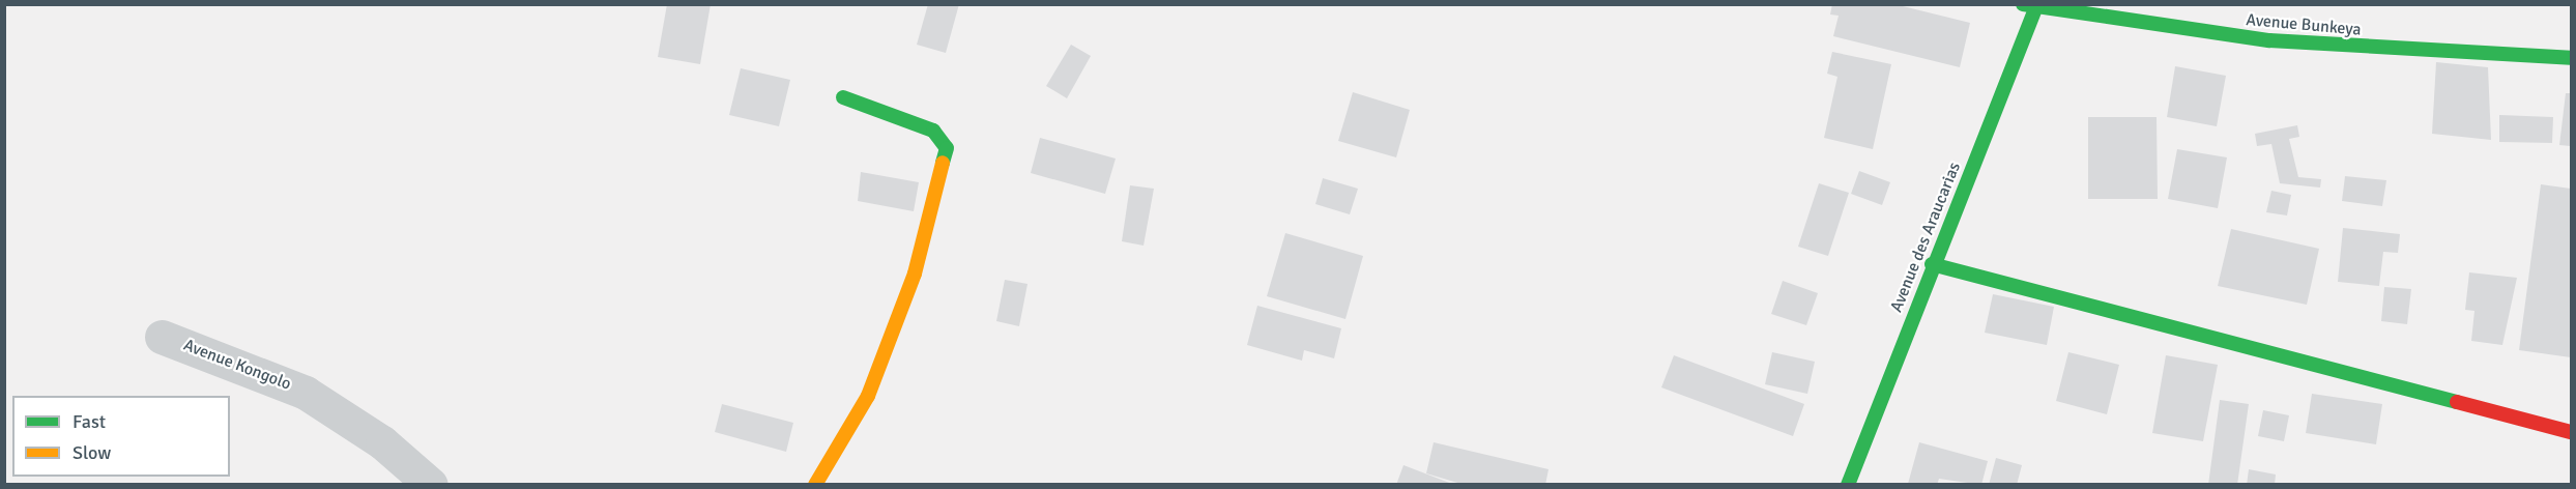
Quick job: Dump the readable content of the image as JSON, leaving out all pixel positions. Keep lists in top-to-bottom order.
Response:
{
  "streets": {
    "street": ["Avenue Bunkeya", "Avenue des Araucarias", "Avenue Kongolo"]
  },
  "crossings": [
    ["Avenue Bunkeya", "Avenue des Araucarias"]
  ],
  "legend": ["Fast", "Slow"]
}
